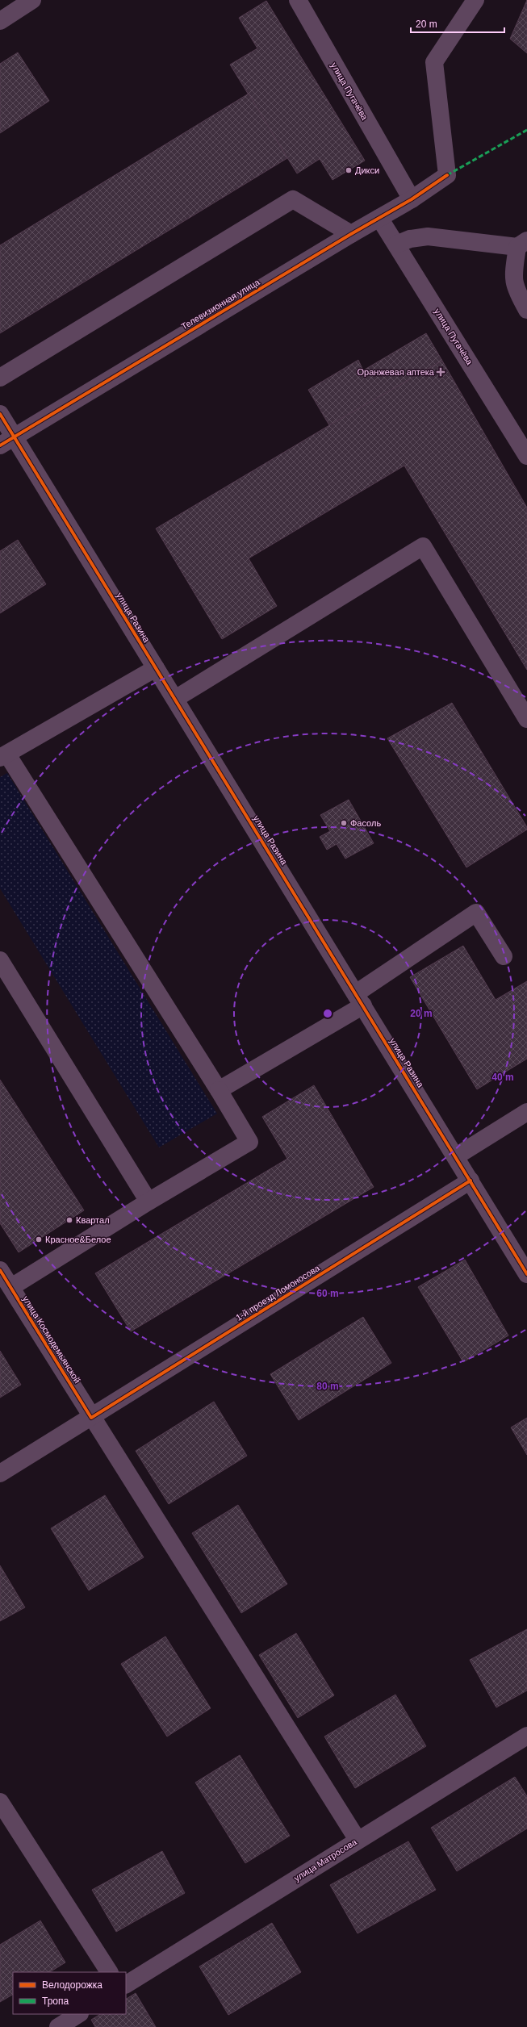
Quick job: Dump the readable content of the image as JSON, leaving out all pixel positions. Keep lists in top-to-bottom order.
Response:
{
  "streets": {
    "street": [
      "улица Пугачёва",
      "Телевизионная улица",
      "улица Разина",
      "1-й проезд Ломоносова",
      "улица Космодемьянской",
      "улица Матросова"
    ]
  },
  "crossings": [
    ["улица Пугачёва", "Телевизионная улица"],
    ["Телевизионная улица", "улица Разина"],
    ["улица Разина", "1-й проезд Ломоносова"],
    ["1-й проезд Ломоносова", "улица Космодемьянской"],
    ["улица Космодемьянской", "улица Матросова"]
  ],
  "places": {
    "other": [
      "Дикси",
      "Фасоль",
      "Квартал",
      "Красное&Белое"
    ],
    "health": ["Оранжевая аптека"]
  },
  "legend": ["Велодорожка", "Тропа"],
  "scale_bar": "20 m",
  "rings": [
    "20 m",
    "40 m",
    "60 m",
    "80 m"
  ]
}
